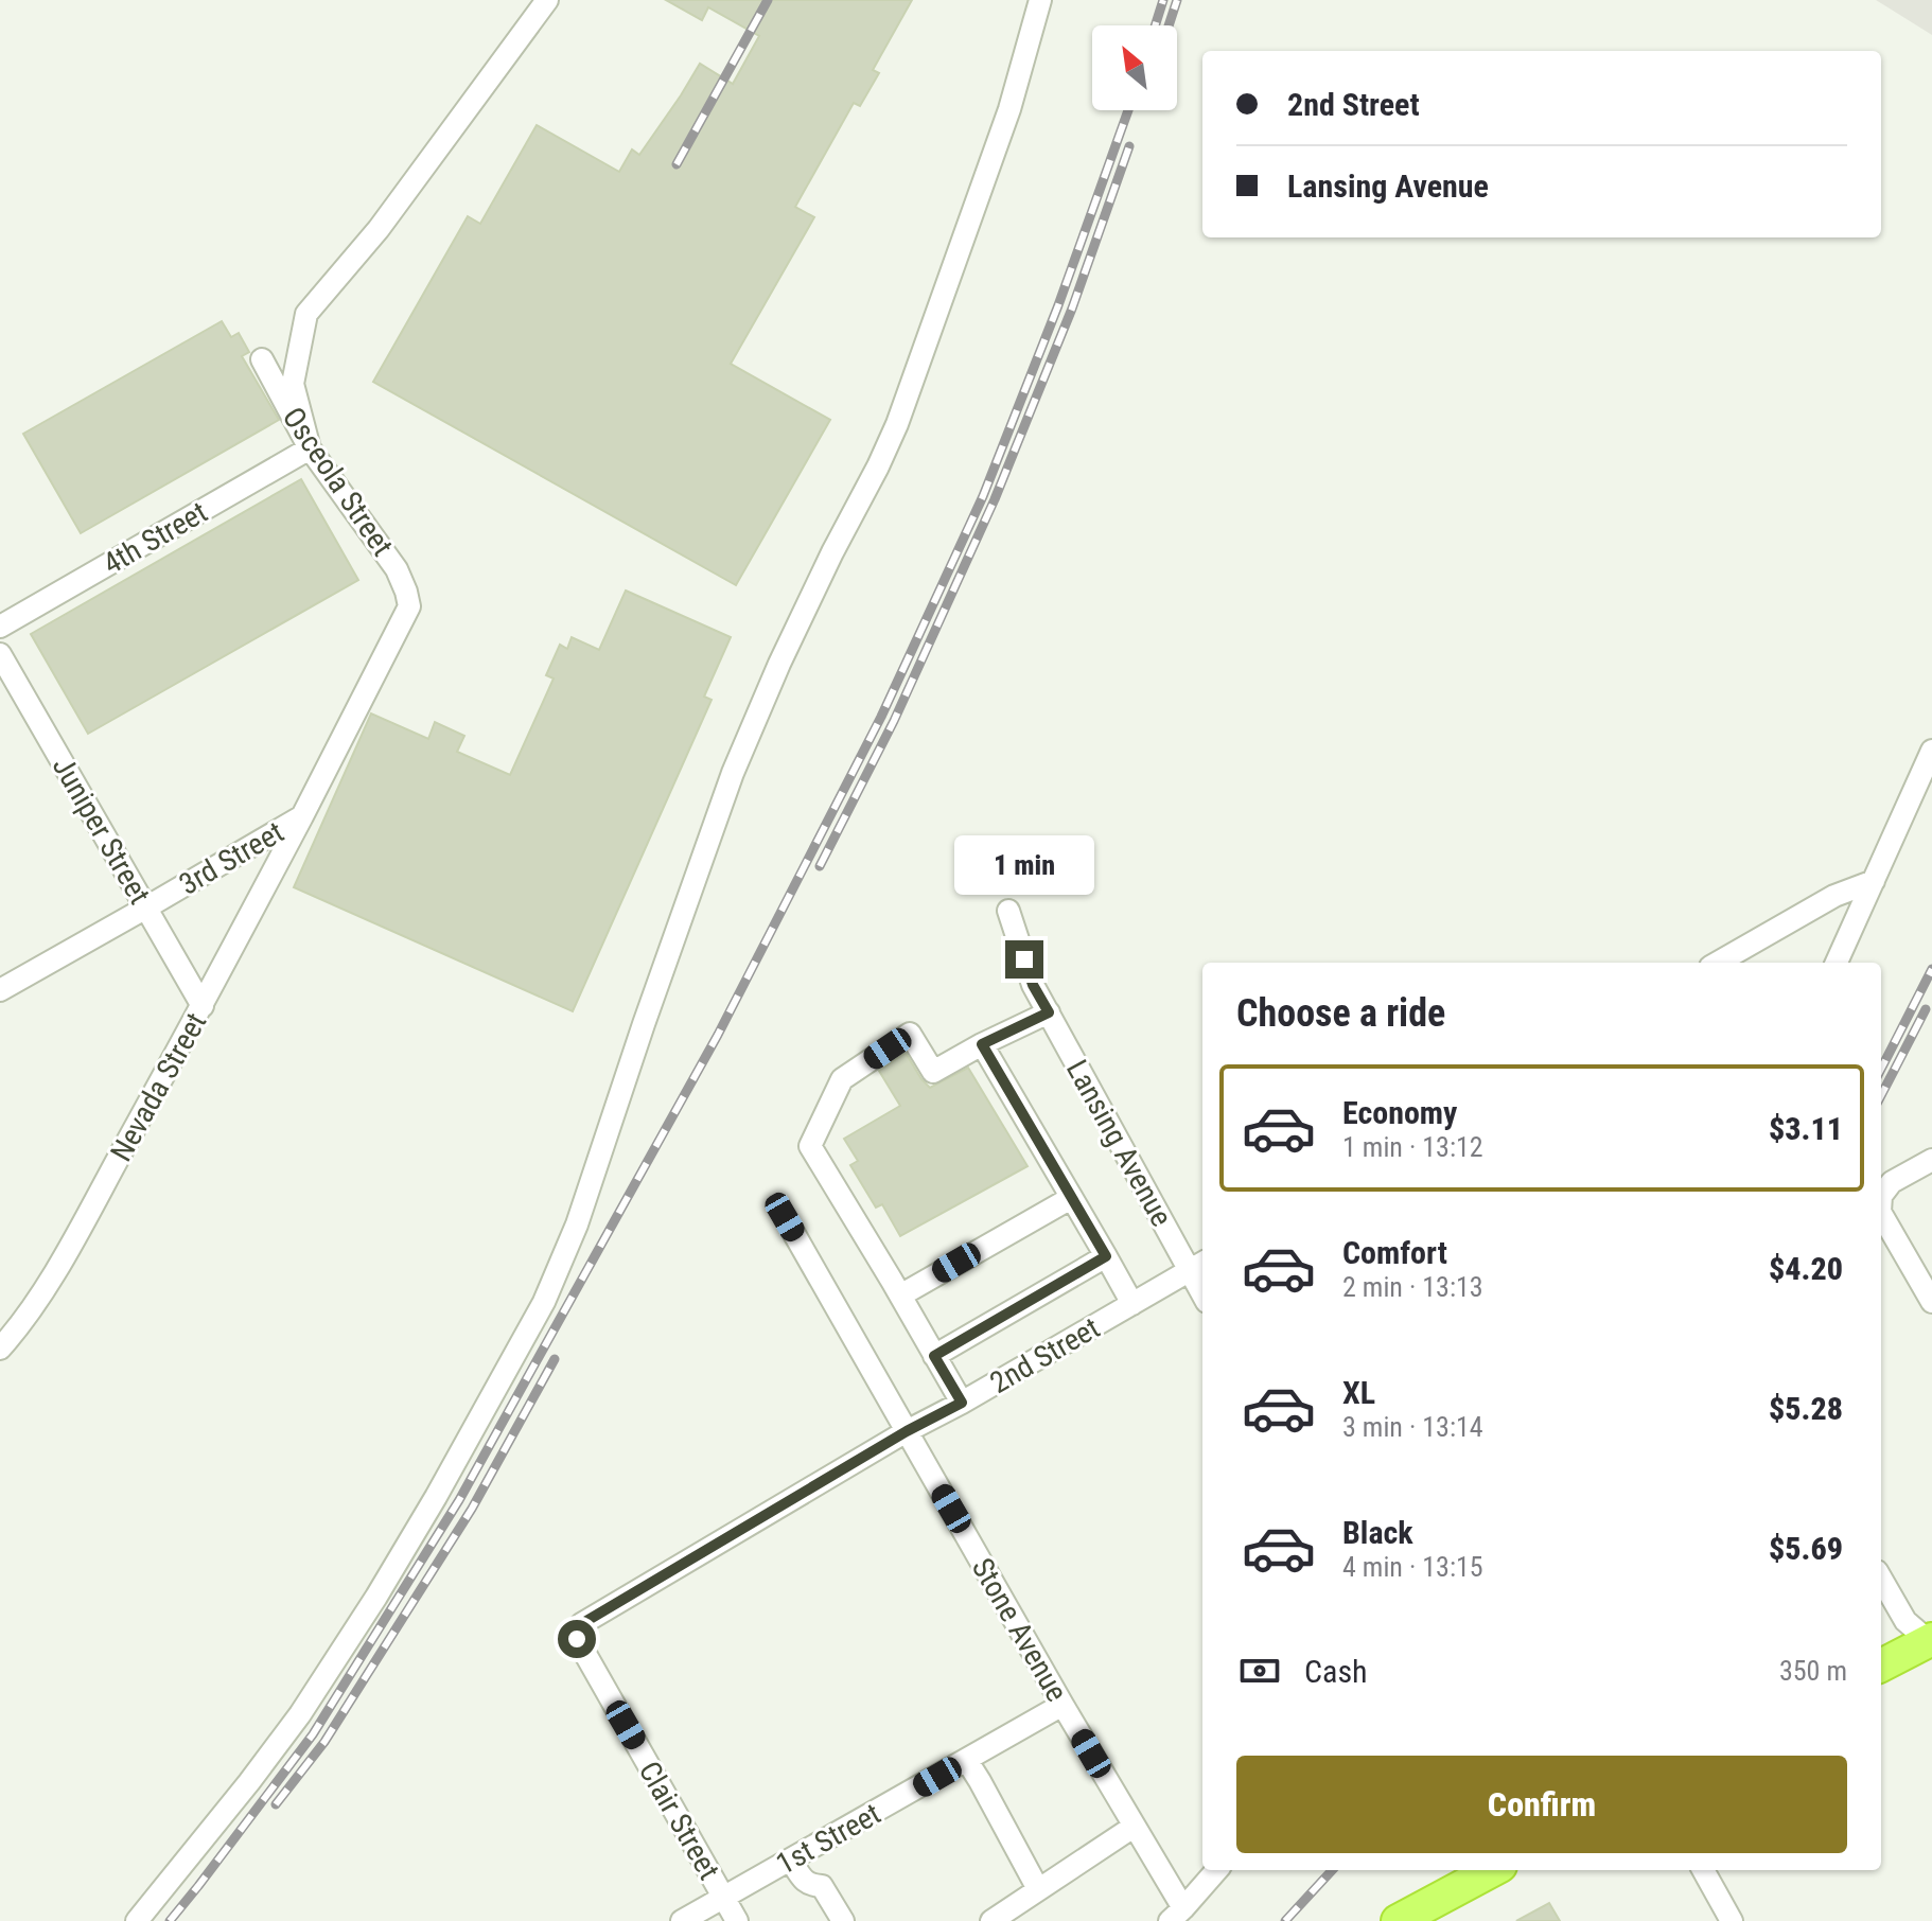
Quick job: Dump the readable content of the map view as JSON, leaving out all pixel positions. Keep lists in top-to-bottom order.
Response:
{
  "streets": {
    "street": [
      "Osceola Street",
      "4th Street",
      "Juniper Street",
      "3rd Street",
      "Nevada Street",
      "Lansing Avenue",
      "2nd Street",
      "Stone Avenue",
      "Clair Street",
      "1st Street"
    ]
  },
  "crossings": [
    ["Osceola Street", "4th Street"],
    ["Osceola Street", "3rd Street"],
    ["Juniper Street", "3rd Street"],
    ["Juniper Street", "Nevada Street"],
    ["3rd Street", "Nevada Street"],
    ["Lansing Avenue", "2nd Street"],
    ["2nd Street", "Stone Avenue"],
    ["2nd Street", "Clair Street"],
    ["Stone Avenue", "1st Street"],
    ["Clair Street", "1st Street"]
  ],
  "north": "top left",
  "page": {
    "banner": ["2nd Street", "Lansing Avenue"],
    "bubble": "1 min",
    "heading": "Choose a ride",
    "list": [
      {
        "name": "Economy",
        "note": "1 min · 13:12",
        "value": "$3.11"
      },
      {
        "name": "Comfort",
        "note": "2 min · 13:13",
        "value": "$4.20"
      },
      {
        "name": "XL",
        "note": "3 min · 13:14",
        "value": "$5.28"
      },
      {
        "name": "Black",
        "note": "4 min · 13:15",
        "value": "$5.69"
      }
    ],
    "pay": ["Cash", "350 m"],
    "buttons": "Confirm"
  }
}
